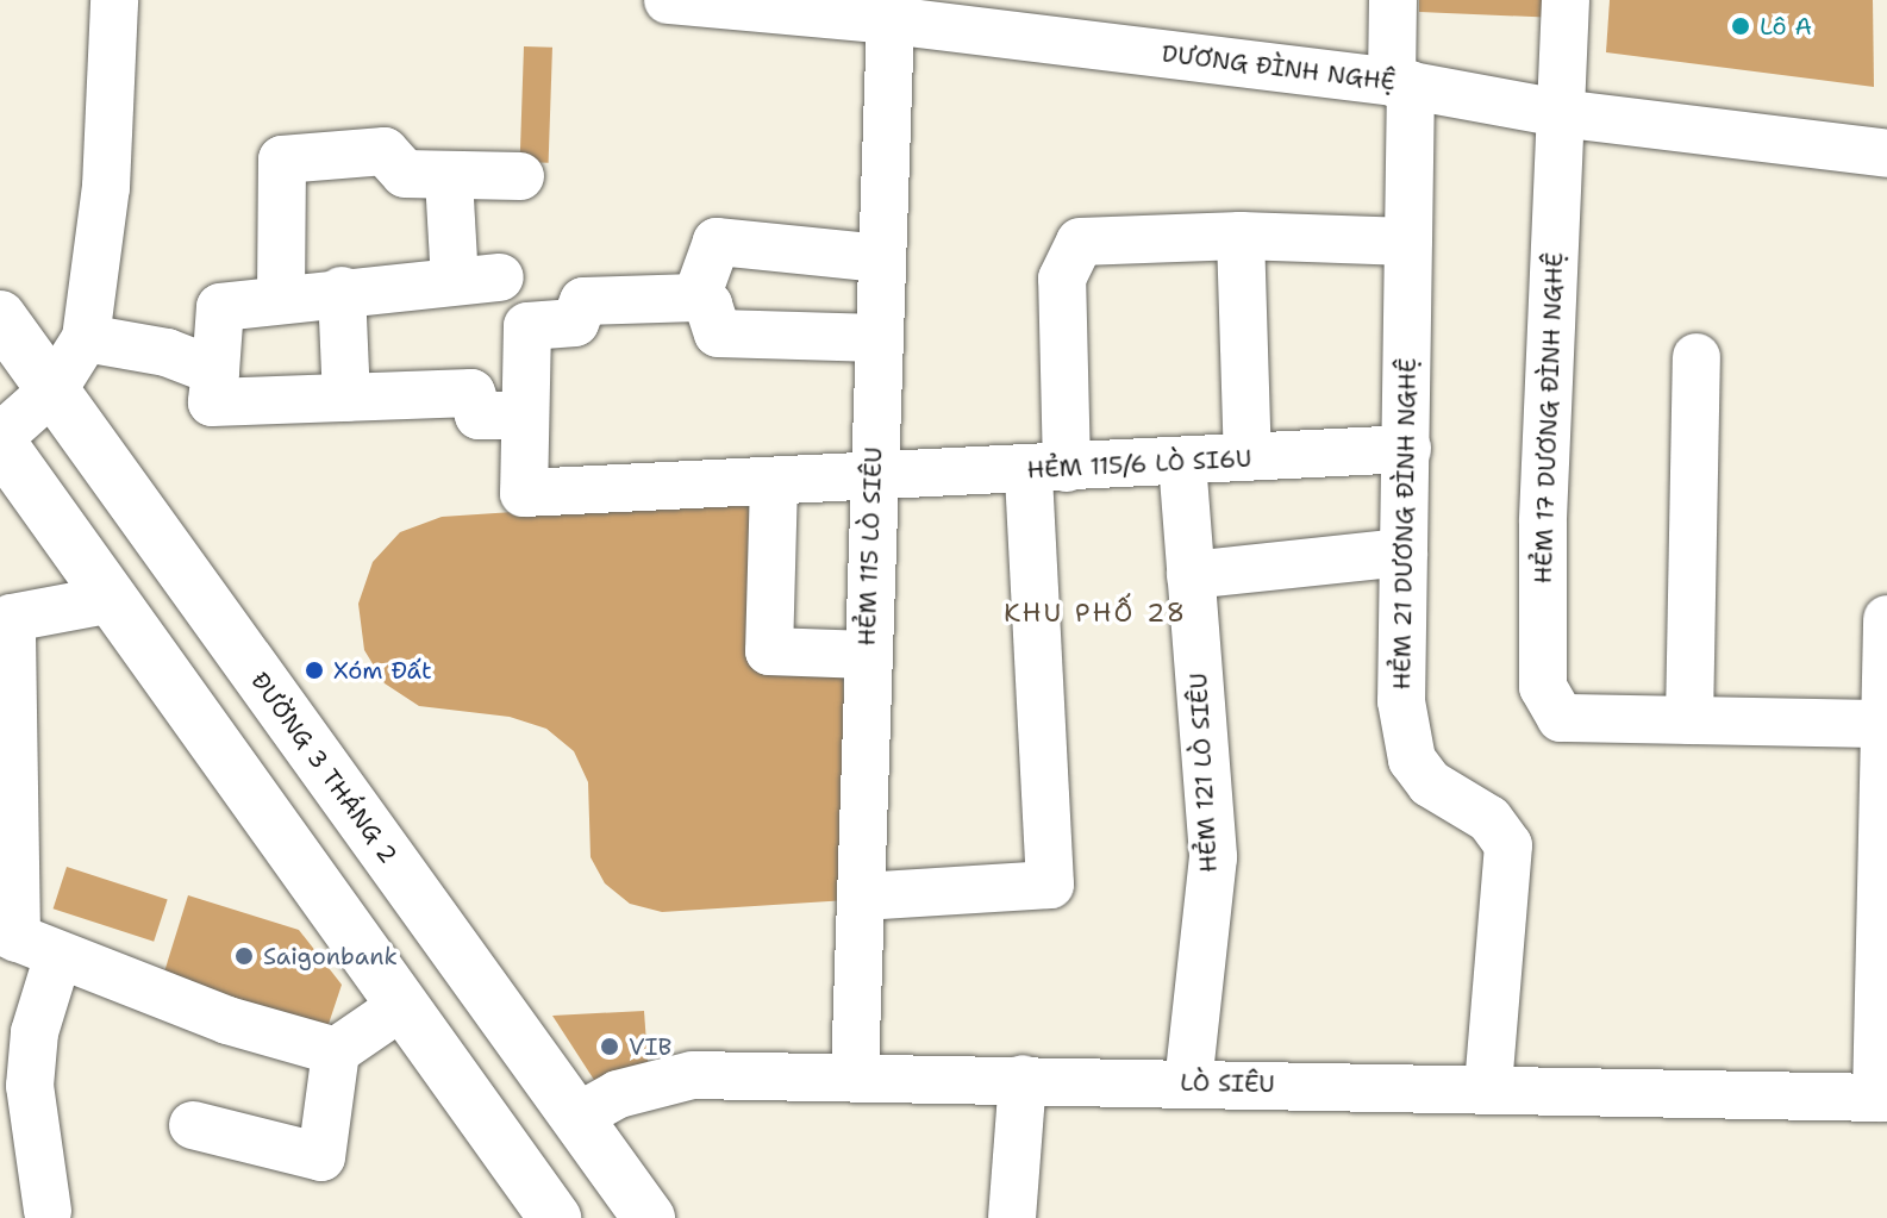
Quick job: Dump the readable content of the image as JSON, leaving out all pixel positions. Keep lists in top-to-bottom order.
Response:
{
  "streets": {
    "main road": ["ĐƯỜNG 3 THÁNG 2"],
    "street": [
      "DƯƠNG ĐÌNH NGHỆ",
      "HẺM 17 DƯƠNG ĐÌNH NGHỆ",
      "HẺM 115/6 LÒ SI6U",
      "HẺM 21 DƯƠNG ĐÌNH NGHỆ",
      "HẺM 115 LÒ SIÊU",
      "HẺM 121 LÒ SIÊU",
      "LÒ SIÊU"
    ]
  },
  "crossings": [
    ["DƯƠNG ĐÌNH NGHỆ", "HẺM 17 DƯƠNG ĐÌNH NGHỆ"],
    ["DƯƠNG ĐÌNH NGHỆ", "HẺM 21 DƯƠNG ĐÌNH NGHỆ"],
    ["DƯƠNG ĐÌNH NGHỆ", "HẺM 115 LÒ SIÊU"],
    ["HẺM 115/6 LÒ SI6U", "HẺM 21 DƯƠNG ĐÌNH NGHỆ"],
    ["HẺM 115/6 LÒ SI6U", "HẺM 115 LÒ SIÊU"],
    ["HẺM 115/6 LÒ SI6U", "HẺM 121 LÒ SIÊU"],
    ["HẺM 21 DƯƠNG ĐÌNH NGHỆ", "LÒ SIÊU"],
    ["HẺM 115 LÒ SIÊU", "LÒ SIÊU"],
    ["ĐƯỜNG 3 THÁNG 2", "LÒ SIÊU"],
    ["HẺM 121 LÒ SIÊU", "LÒ SIÊU"]
  ],
  "districts": ["KHU PHỐ 28"],
  "places": [
    "Lô A",
    "Xóm Đất",
    "Saigonbank",
    "VIB"
  ]
}
